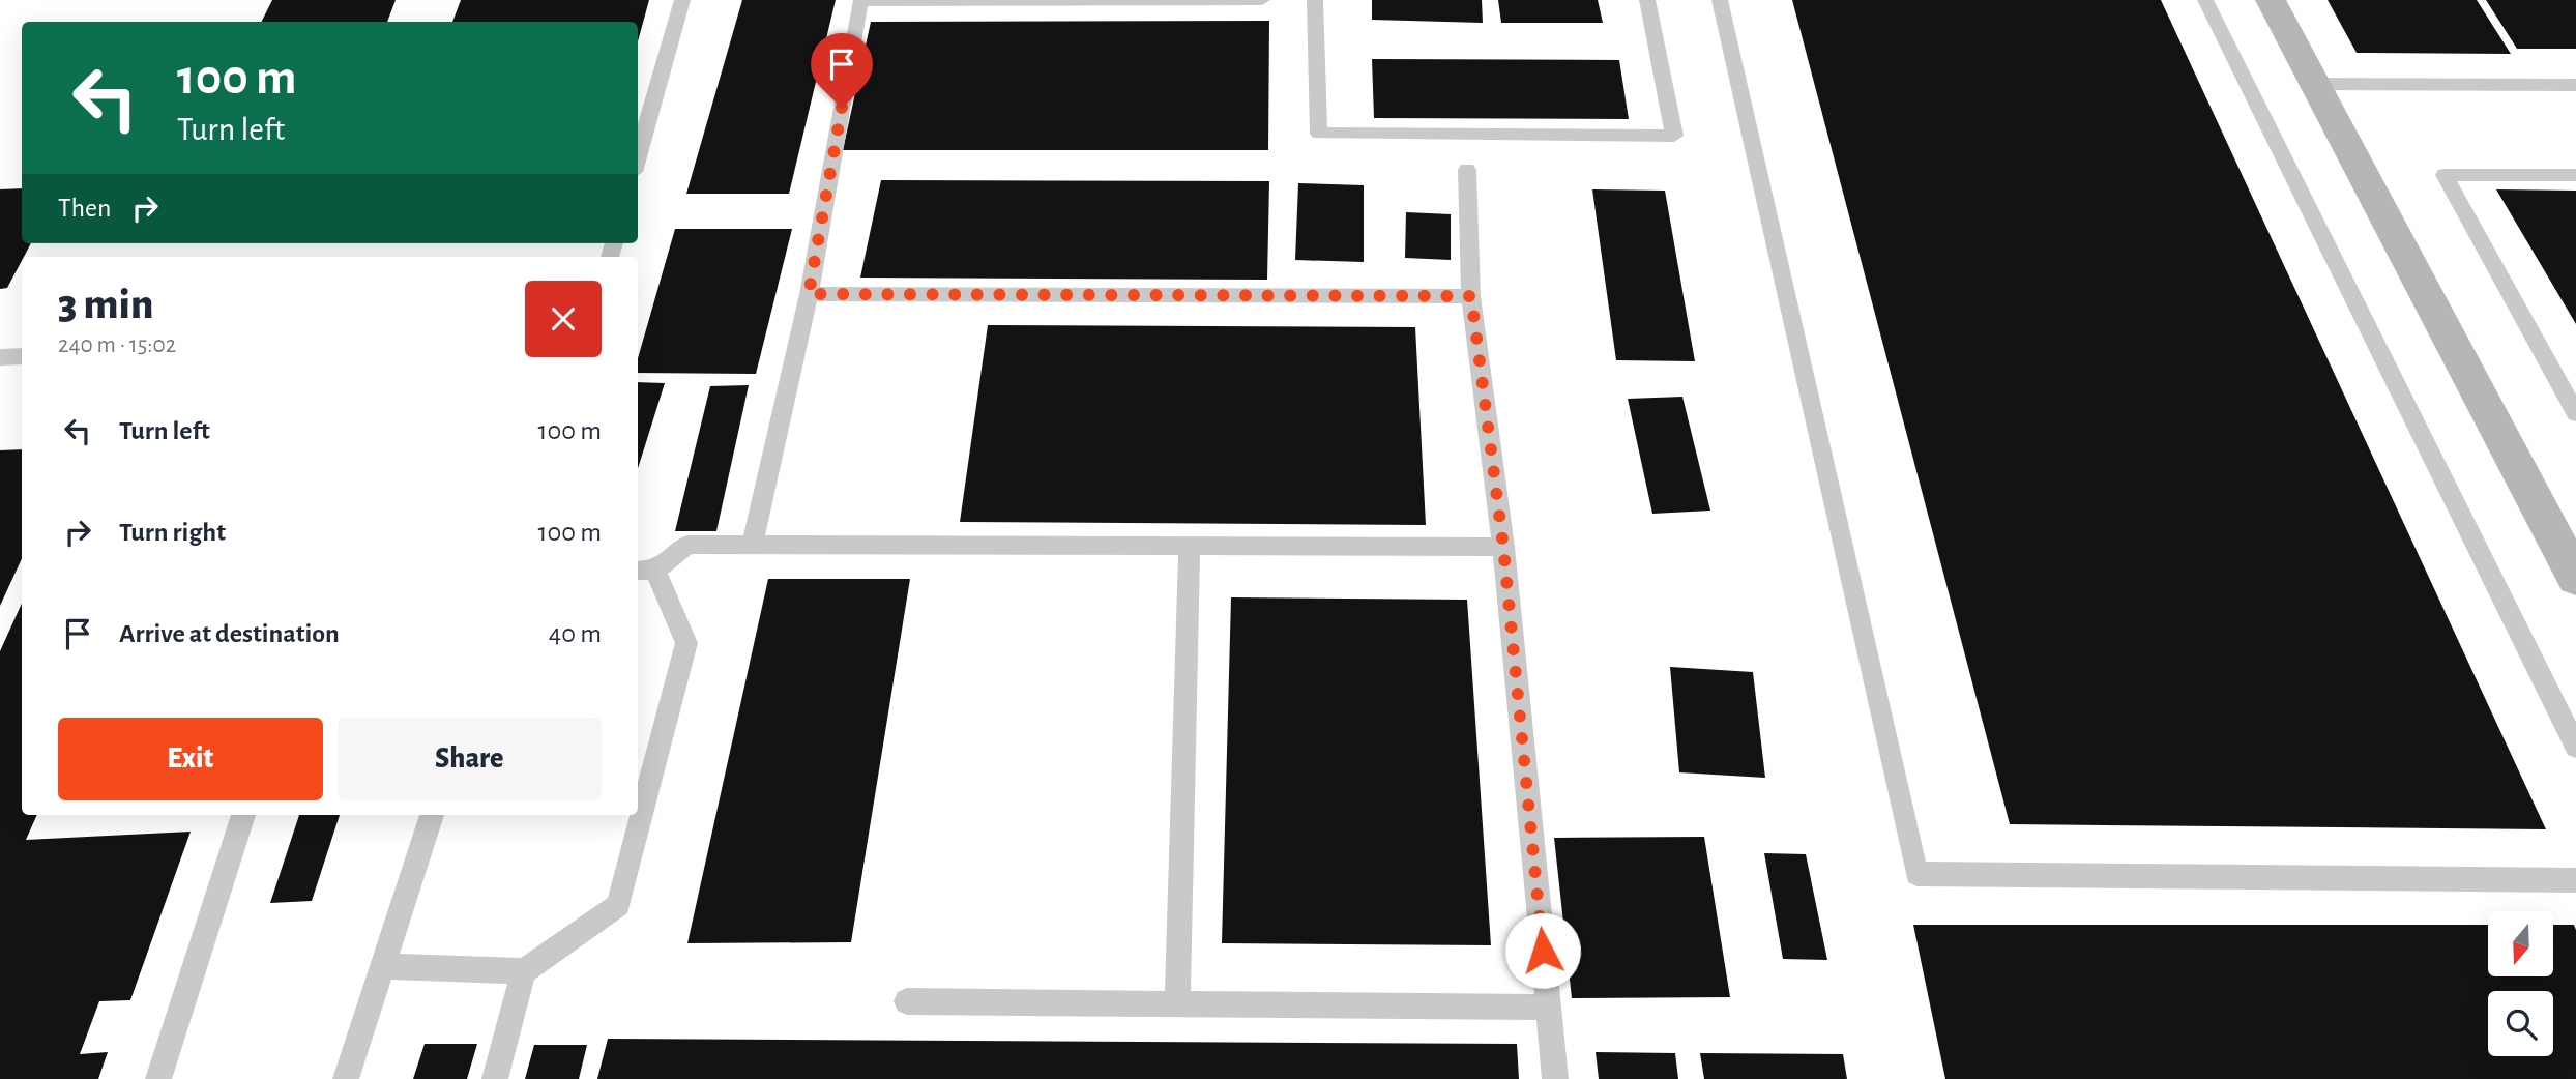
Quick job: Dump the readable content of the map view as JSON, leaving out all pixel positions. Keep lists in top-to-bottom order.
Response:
{
  "north": "bottom",
  "page": {
    "turn": ["100 m", "Turn left"],
    "then": "Then",
    "heading": ["3 min", "240 m · 15:02"],
    "list": [
      {
        "name": "Turn left",
        "value": "100 m"
      },
      {
        "name": "Turn right",
        "value": "100 m"
      },
      {
        "name": "Arrive at destination",
        "value": "40 m"
      }
    ],
    "buttons": ["Exit", "Share"]
  }
}
